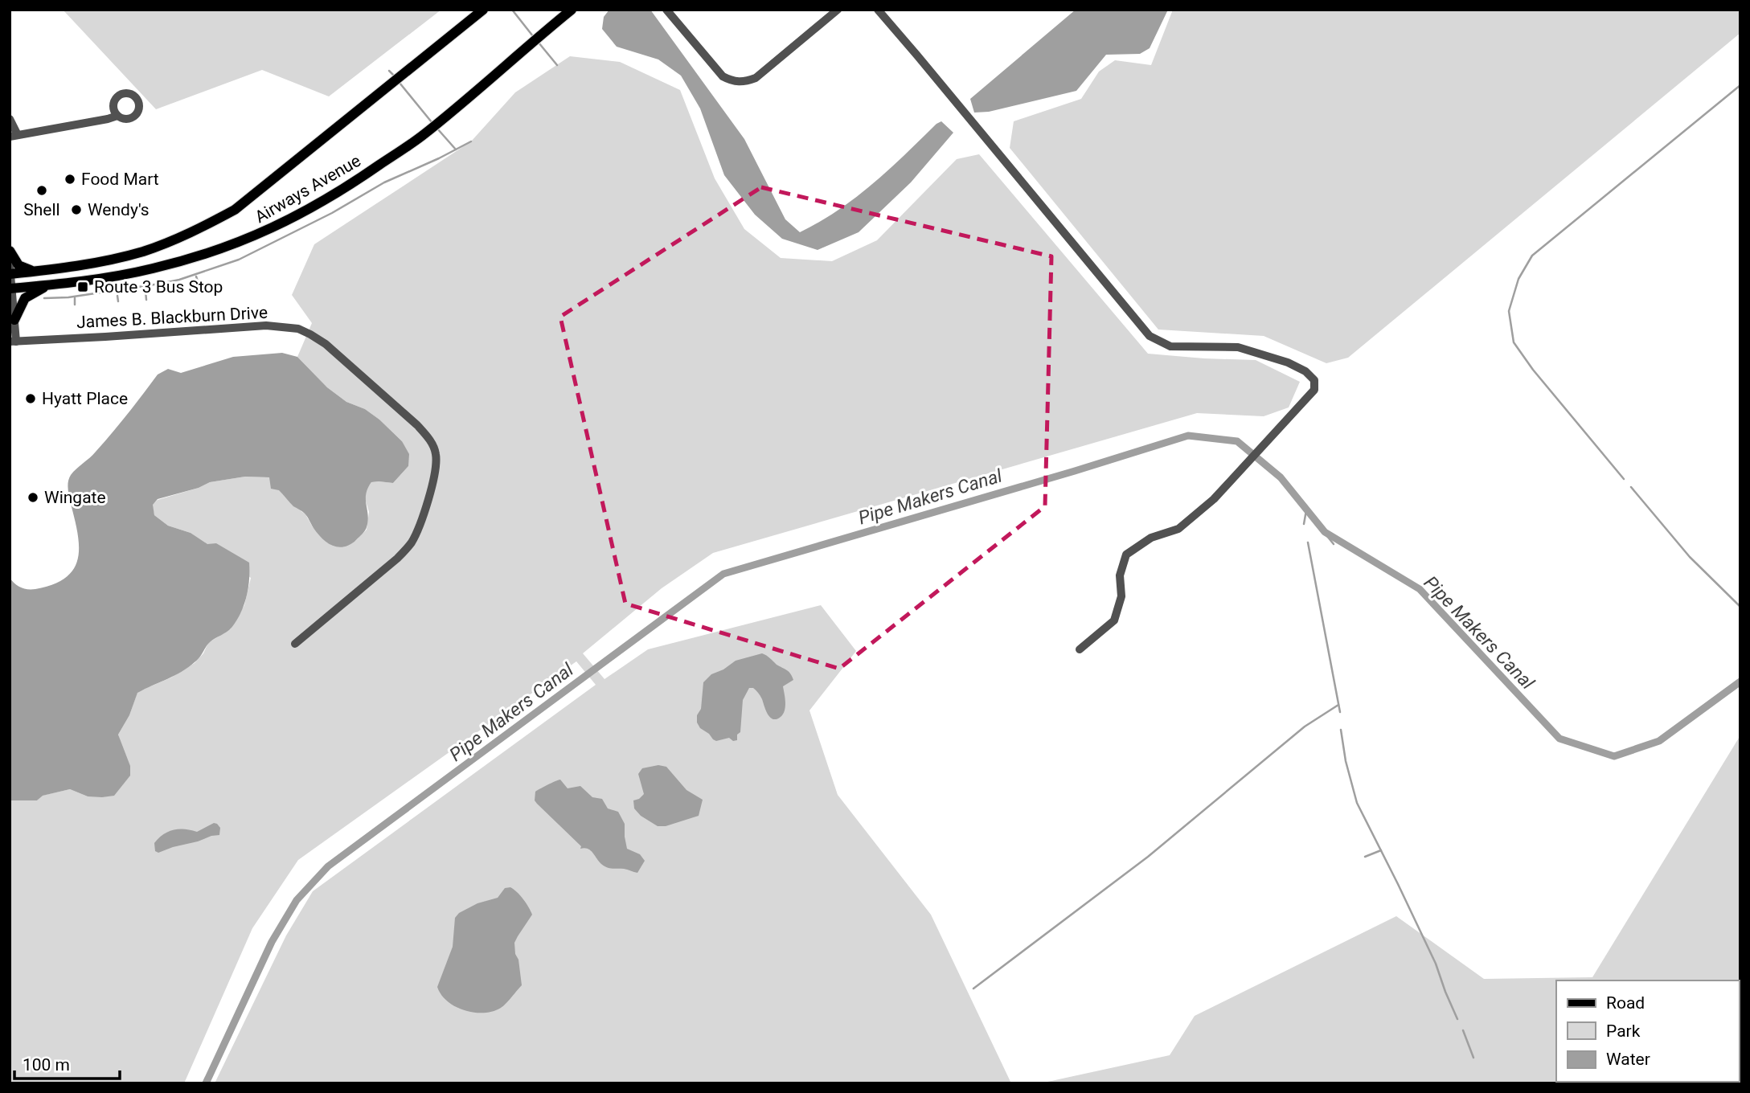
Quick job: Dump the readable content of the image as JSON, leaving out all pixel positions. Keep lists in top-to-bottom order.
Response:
{
  "streets": {
    "main road": ["Airways Avenue"],
    "street": ["James B. Blackburn Drive"]
  },
  "water": ["Pipe Makers Canal"],
  "places": {
    "other": [
      "Food Mart",
      "Shell",
      "Wendy's",
      "Hyatt Place",
      "Wingate"
    ],
    "transit": ["Route 3 Bus Stop"]
  },
  "legend": ["Road", "Park", "Water"],
  "scale_bar": "100 m"
}
